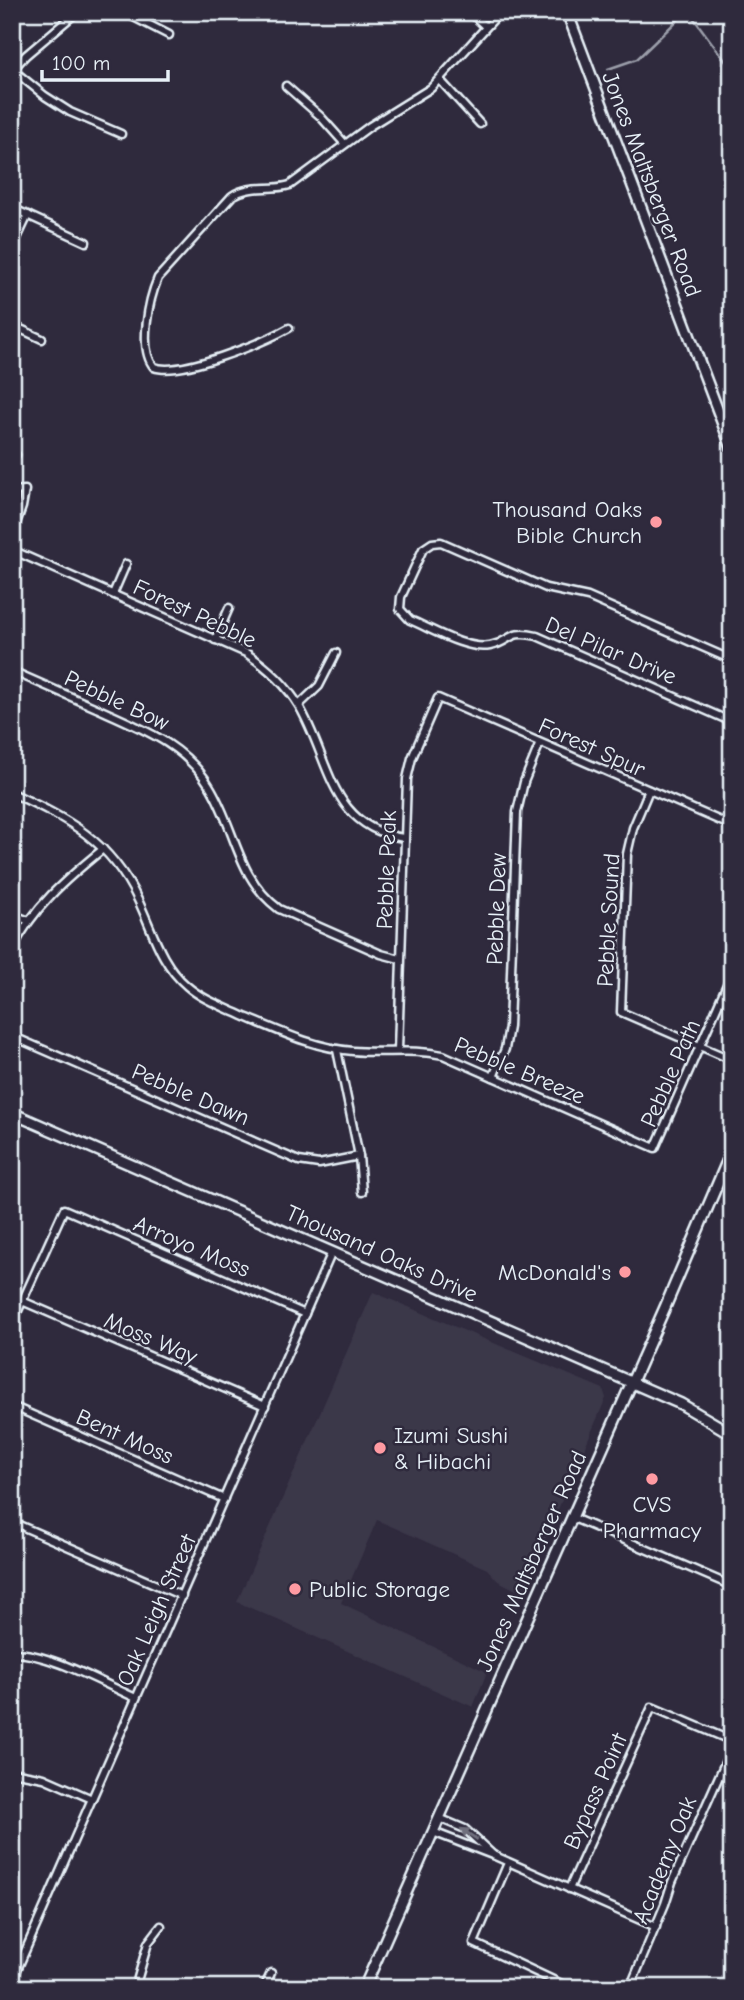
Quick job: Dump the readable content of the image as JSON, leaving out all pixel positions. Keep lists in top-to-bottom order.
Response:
{
  "streets": {
    "main road": ["Jones Maltsberger Road", "Thousand Oaks Drive"],
    "street": [
      "Forest Pebble",
      "Del Pilar Drive",
      "Pebble Bow",
      "Forest Spur",
      "Pebble Peak",
      "Pebble Dew",
      "Pebble Sound",
      "Pebble Breeze",
      "Pebble Path",
      "Pebble Dawn",
      "Arroyo Moss",
      "Moss Way",
      "Bent Moss",
      "Oak Leigh Street",
      "Bypass Point",
      "Academy Oak"
    ]
  },
  "crossings": [
    ["Jones Maltsberger Road", "Thousand Oaks Drive"],
    ["Forest Pebble", "Pebble Peak"],
    ["Pebble Bow", "Pebble Peak"],
    ["Forest Spur", "Pebble Peak"],
    ["Forest Spur", "Pebble Dew"],
    ["Forest Spur", "Pebble Sound"],
    ["Pebble Peak", "Pebble Breeze"],
    ["Pebble Dew", "Pebble Breeze"],
    ["Pebble Sound", "Pebble Path"],
    ["Pebble Breeze", "Pebble Path"],
    ["Arroyo Moss", "Moss Way"],
    ["Arroyo Moss", "Oak Leigh Street"],
    ["Thousand Oaks Drive", "Oak Leigh Street"],
    ["Moss Way", "Oak Leigh Street"],
    ["Bent Moss", "Oak Leigh Street"]
  ],
  "places": [
    "Thousand Oaks Bible Church",
    "McDonald's",
    "Izumi Sushi & Hibachi",
    "CVS Pharmacy",
    "Public Storage"
  ],
  "scale_bar": "100 m"
}
